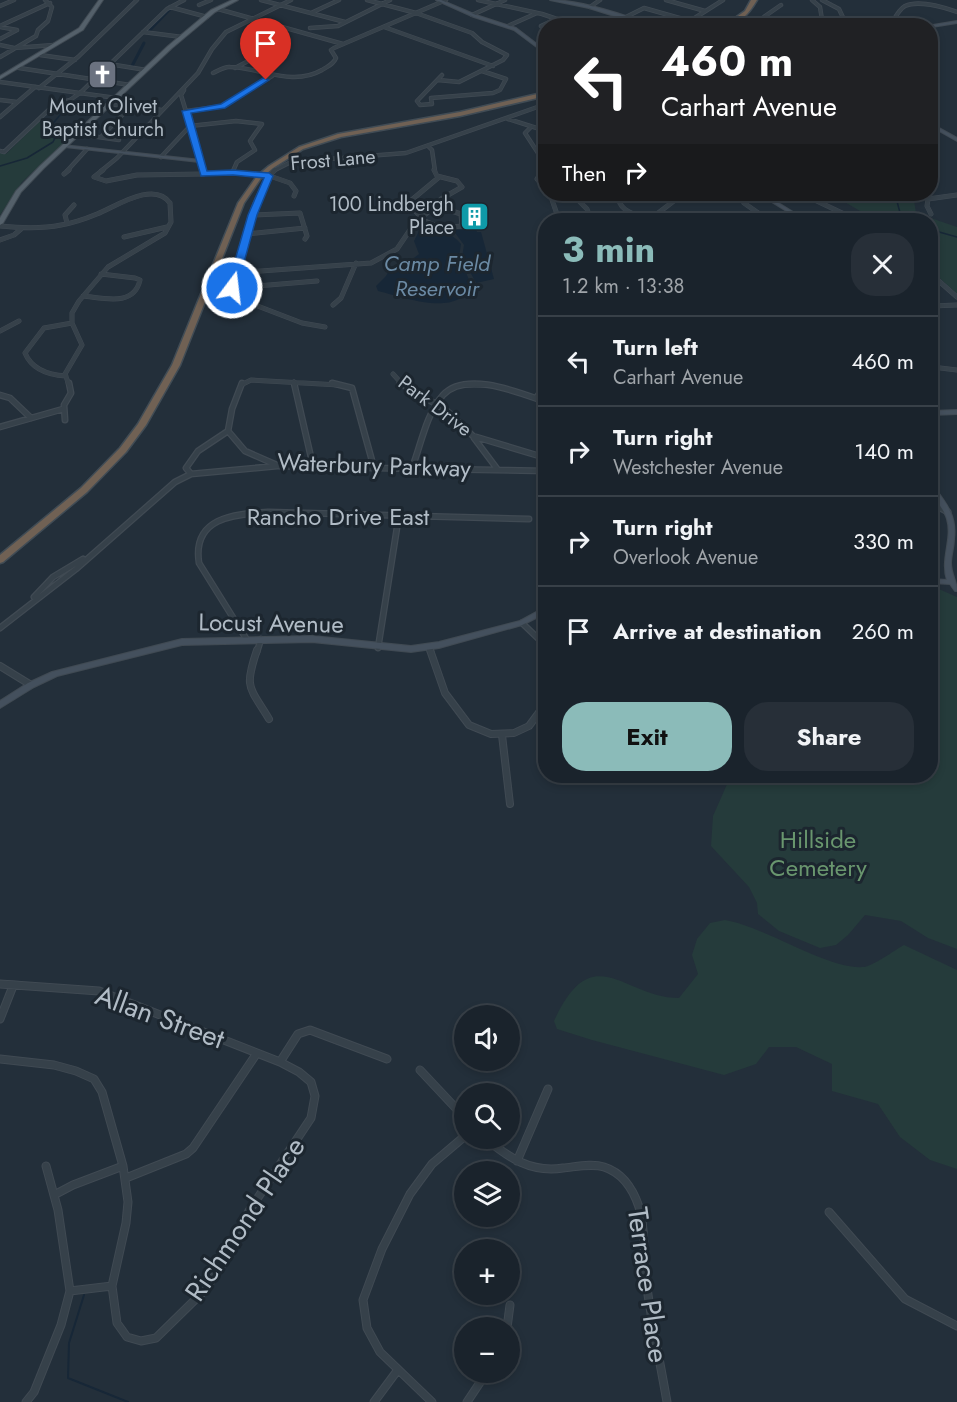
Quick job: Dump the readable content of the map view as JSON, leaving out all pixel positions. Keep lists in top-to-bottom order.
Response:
{
  "streets": {
    "street": [
      "Frost Lane",
      "Park Drive",
      "Waterbury Parkway",
      "Rancho Drive East",
      "Locust Avenue",
      "Allan Street",
      "Richmond Place",
      "Terrace Place"
    ]
  },
  "crossings": [
    ["Rancho Drive East", "Locust Avenue"],
    ["Allan Street", "Richmond Place"]
  ],
  "water": ["Camp Field Reservoir"],
  "parks": ["Hillside Cemetery"],
  "places": {
    "church": ["Mount Olivet Baptist Church"],
    "building": ["100 Lindbergh Place"]
  },
  "page": {
    "turn": ["460 m", "Carhart Avenue"],
    "then": "Then",
    "heading": ["3 min", "1.2 km · 13:38"],
    "list": [
      {
        "name": "Turn left",
        "note": "Carhart Avenue",
        "value": "460 m"
      },
      {
        "name": "Turn right",
        "note": "Westchester Avenue",
        "value": "140 m"
      },
      {
        "name": "Turn right",
        "note": "Overlook Avenue",
        "value": "330 m"
      },
      {
        "name": "Arrive at destination",
        "value": "260 m"
      }
    ],
    "buttons": ["Exit", "Share"],
    "map_buttons": ["+", "−"]
  }
}
